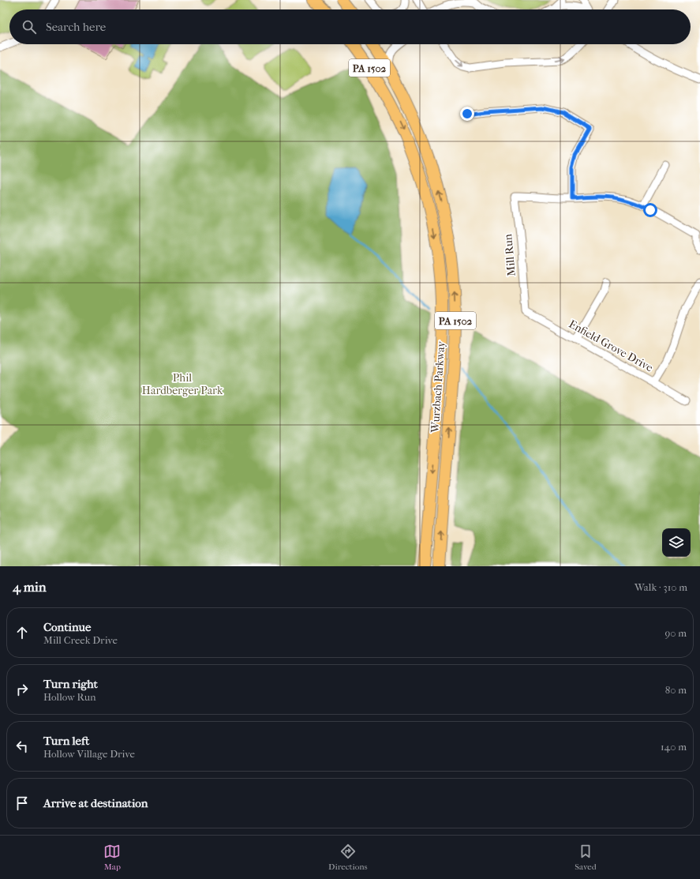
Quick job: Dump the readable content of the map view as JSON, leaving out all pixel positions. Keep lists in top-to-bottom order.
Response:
{
  "streets": {
    "highway": ["PA 1502", "Wurzbach Parkway"],
    "street": ["Mill Run", "Enfield Grove Drive"]
  },
  "crossings": [
    ["Mill Run", "Enfield Grove Drive"]
  ],
  "parks": ["Phil Hardberger Park"],
  "page": {
    "search": "Search here",
    "heading": ["4 min", "Walk · 310 m"],
    "list": [
      ["Continue", "Mill Creek Drive", "90 m"],
      ["Turn right", "Hollow Run", "80 m"],
      ["Turn left", "Hollow Village Drive", "140 m"],
      "Arrive at destination"
    ],
    "nav": ["Map", "Directions", "Saved"]
  }
}
